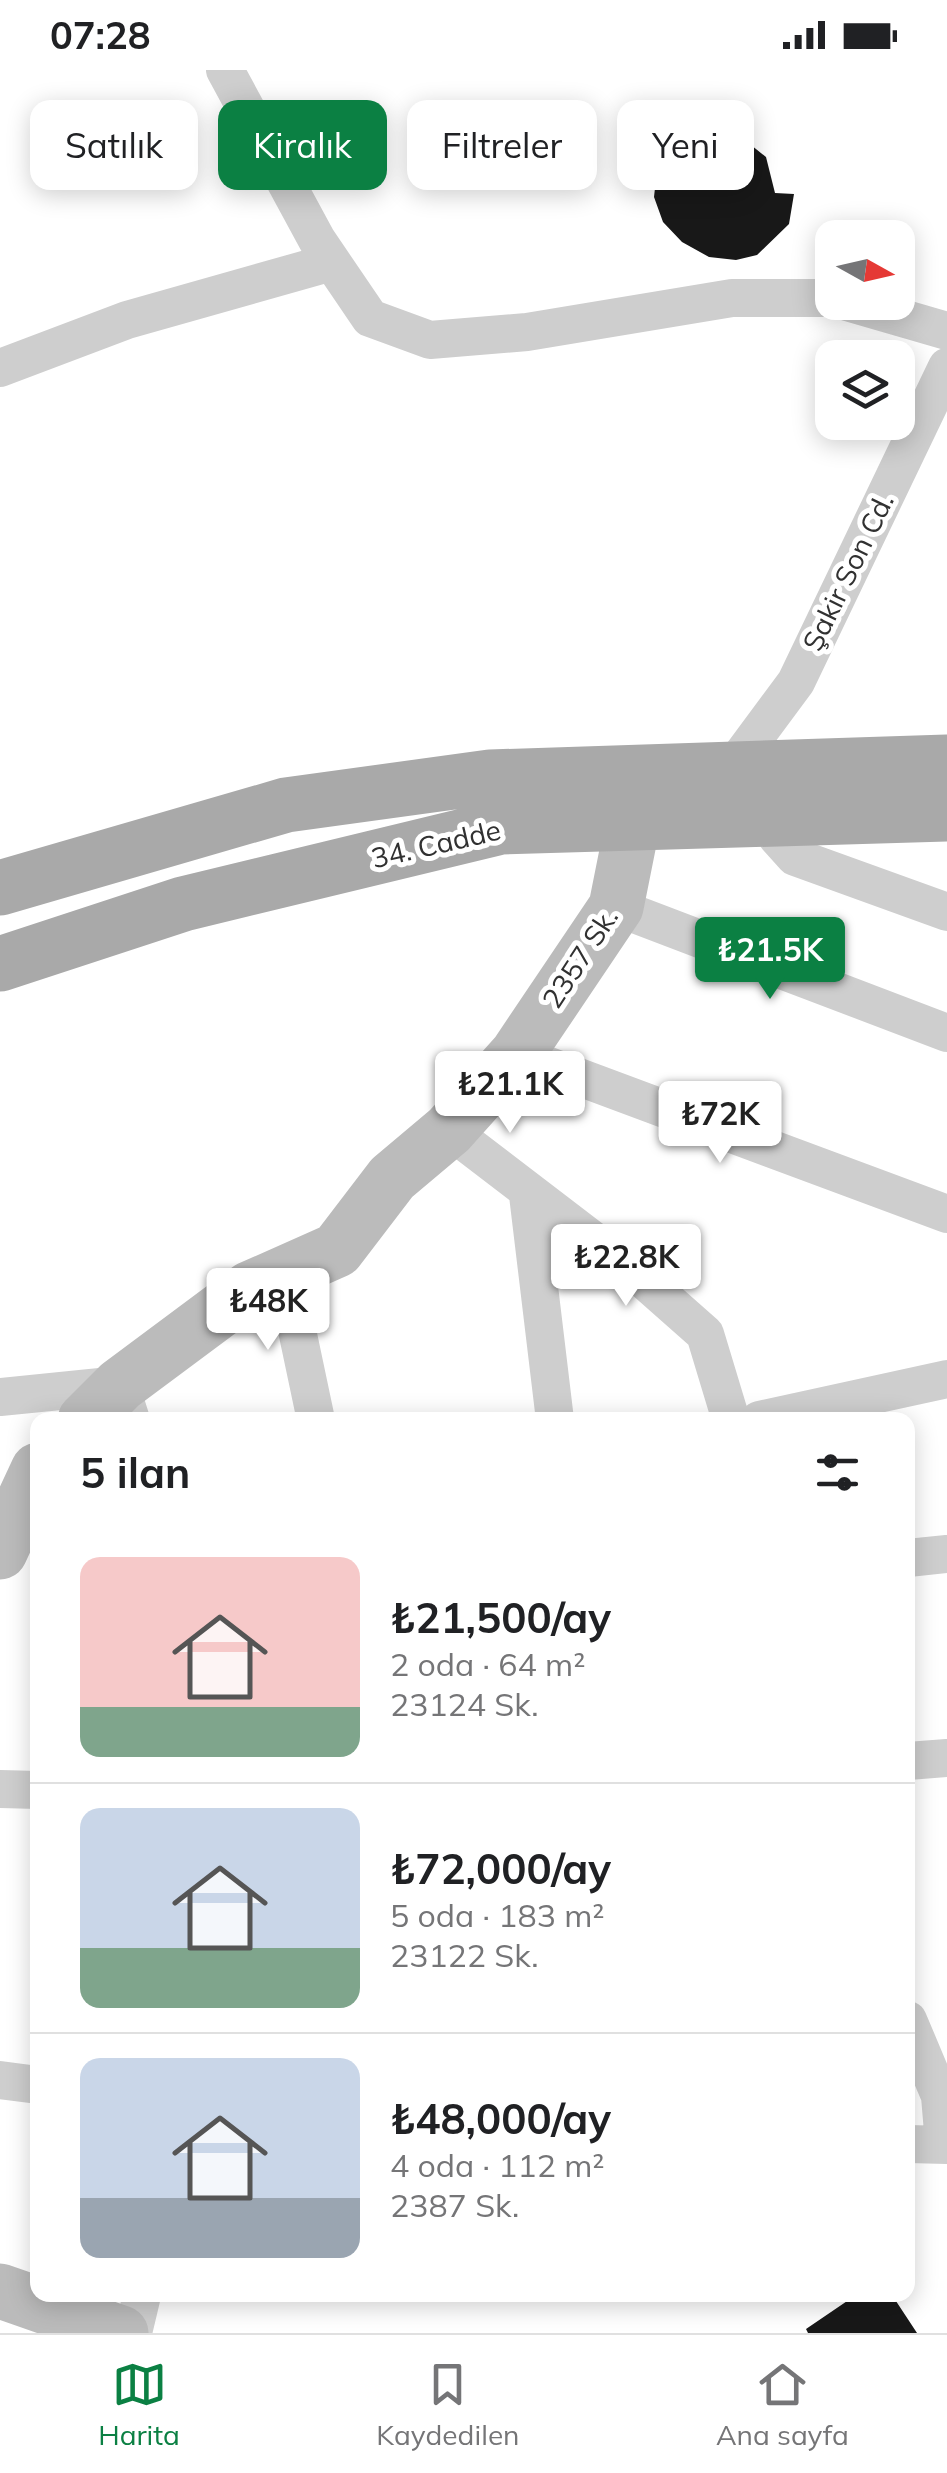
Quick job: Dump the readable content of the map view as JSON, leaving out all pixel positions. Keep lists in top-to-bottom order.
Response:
{
  "streets": {
    "main road": ["34. Cadde"],
    "street": ["Şakir Son Cd.", "2357 Sk."]
  },
  "crossings": [
    ["Şakir Son Cd.", "34. Cadde"],
    ["34. Cadde", "2357 Sk."]
  ],
  "north": "right",
  "page": {
    "status": "07:28",
    "chip": [
      "Satılık",
      "Kiralık",
      "Filtreler",
      "Yeni"
    ],
    "price": [
      "₺21.5K",
      "₺21.1K",
      "₺72K",
      "₺22.8K",
      "₺48K"
    ],
    "heading": "5 ilan",
    "list": [
      {
        "name": "₺21,500/ay",
        "note": "2 oda · 64 m² · 23124 Sk."
      },
      {
        "name": "₺72,000/ay",
        "note": "5 oda · 183 m² · 23122 Sk."
      },
      {
        "name": "₺48,000/ay",
        "note": "4 oda · 112 m² · 2387 Sk."
      }
    ],
    "tabs": ["Harita", "Kaydedilen", "Ana sayfa"]
  }
}
